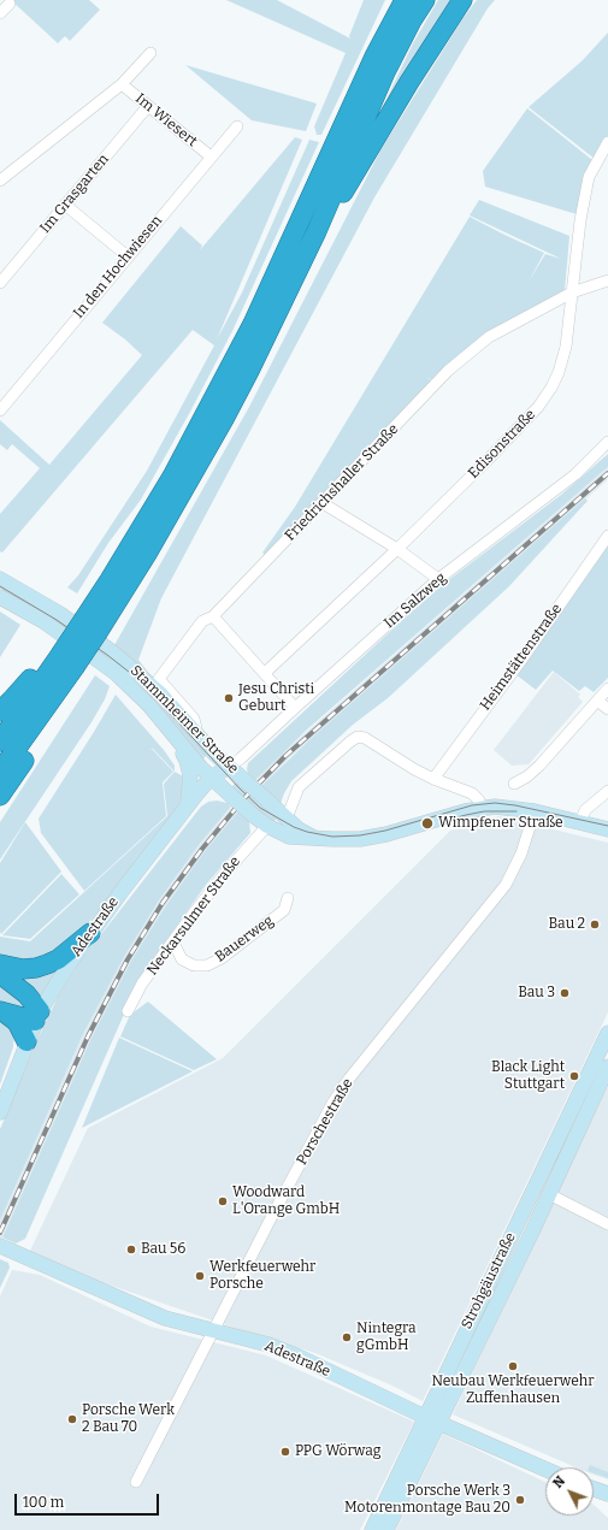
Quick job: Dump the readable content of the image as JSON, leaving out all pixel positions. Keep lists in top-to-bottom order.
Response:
{
  "streets": {
    "main road": ["Stammheimer Straße", "Adestraße", "Strohgäustraße"],
    "street": [
      "Im Wiesert",
      "Im Grasgarten",
      "In den Hochwiesen",
      "Edisonstraße",
      "Friedrichshaller Straße",
      "Im Salzweg",
      "Heimstättenstraße",
      "Neckarsulmer Straße",
      "Bauerweg",
      "Porschestraße"
    ]
  },
  "crossings": [
    ["Im Wiesert", "Im Grasgarten"],
    ["Im Wiesert", "In den Hochwiesen"],
    ["Edisonstraße", "Friedrichshaller Straße"],
    ["Friedrichshaller Straße", "Stammheimer Straße"],
    ["Im Salzweg", "Stammheimer Straße"],
    ["Im Salzweg", "Adestraße"],
    ["Stammheimer Straße", "Neckarsulmer Straße"],
    ["Stammheimer Straße", "Adestraße"],
    ["Stammheimer Straße", "Porschestraße"],
    ["Neckarsulmer Straße", "Bauerweg"],
    ["Adestraße", "Porschestraße"],
    ["Adestraße", "Strohgäustraße"]
  ],
  "places": [
    "Jesu Christi Geburt",
    "Wimpfener Straße",
    "Bau 2",
    "Bau 3",
    "Black Light Stuttgart",
    "Woodward L'Orange GmbH",
    "Bau 56",
    "Werkfeuerwehr Porsche",
    "Nintegra gGmbH",
    "Neubau Werkfeuerwehr Zuffenhausen",
    "Porsche Werk 2 Bau 70",
    "PPG Wörwag",
    "Porsche Werk 3 Motorenmontage Bau 20"
  ],
  "scale_bar": "100 m",
  "north": "top left"
}
